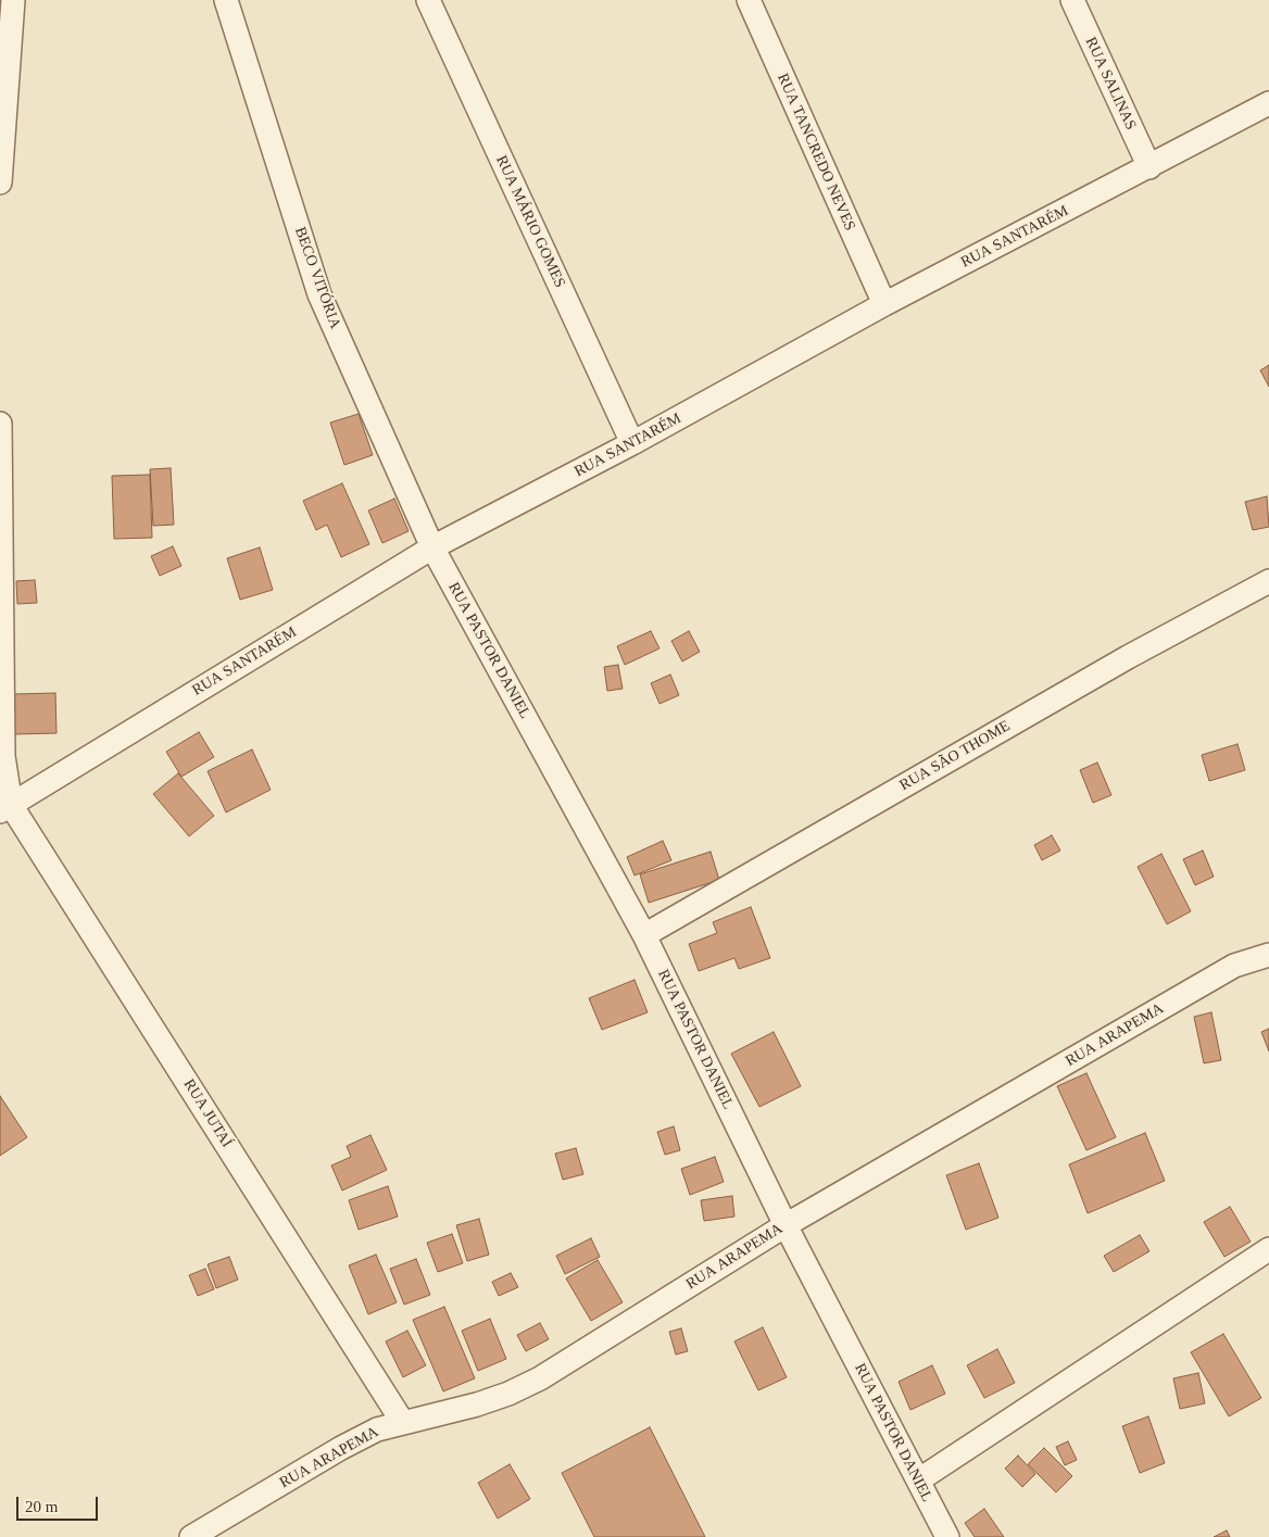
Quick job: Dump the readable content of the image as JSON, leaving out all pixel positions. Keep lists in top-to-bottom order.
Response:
{
  "streets": {
    "street": [
      "RUA SALINAS",
      "RUA TANCREDO NEVES",
      "RUA MÁRIO GOMES",
      "RUA SANTARÉM",
      "BECO VITÓRIA",
      "RUA PASTOR DANIEL",
      "RUA SÃO THOME",
      "RUA ARAPEMA",
      "RUA JUTAÍ"
    ]
  },
  "crossings": [
    ["RUA SALINAS", "RUA SANTARÉM"],
    ["RUA TANCREDO NEVES", "RUA SANTARÉM"],
    ["RUA MÁRIO GOMES", "RUA SANTARÉM"],
    ["RUA SANTARÉM", "BECO VITÓRIA"],
    ["RUA SANTARÉM", "RUA PASTOR DANIEL"],
    ["RUA SANTARÉM", "RUA JUTAÍ"],
    ["BECO VITÓRIA", "RUA PASTOR DANIEL"],
    ["RUA PASTOR DANIEL", "RUA SÃO THOME"],
    ["RUA PASTOR DANIEL", "RUA ARAPEMA"],
    ["RUA ARAPEMA", "RUA JUTAÍ"]
  ],
  "scale_bar": "20 m"
}
